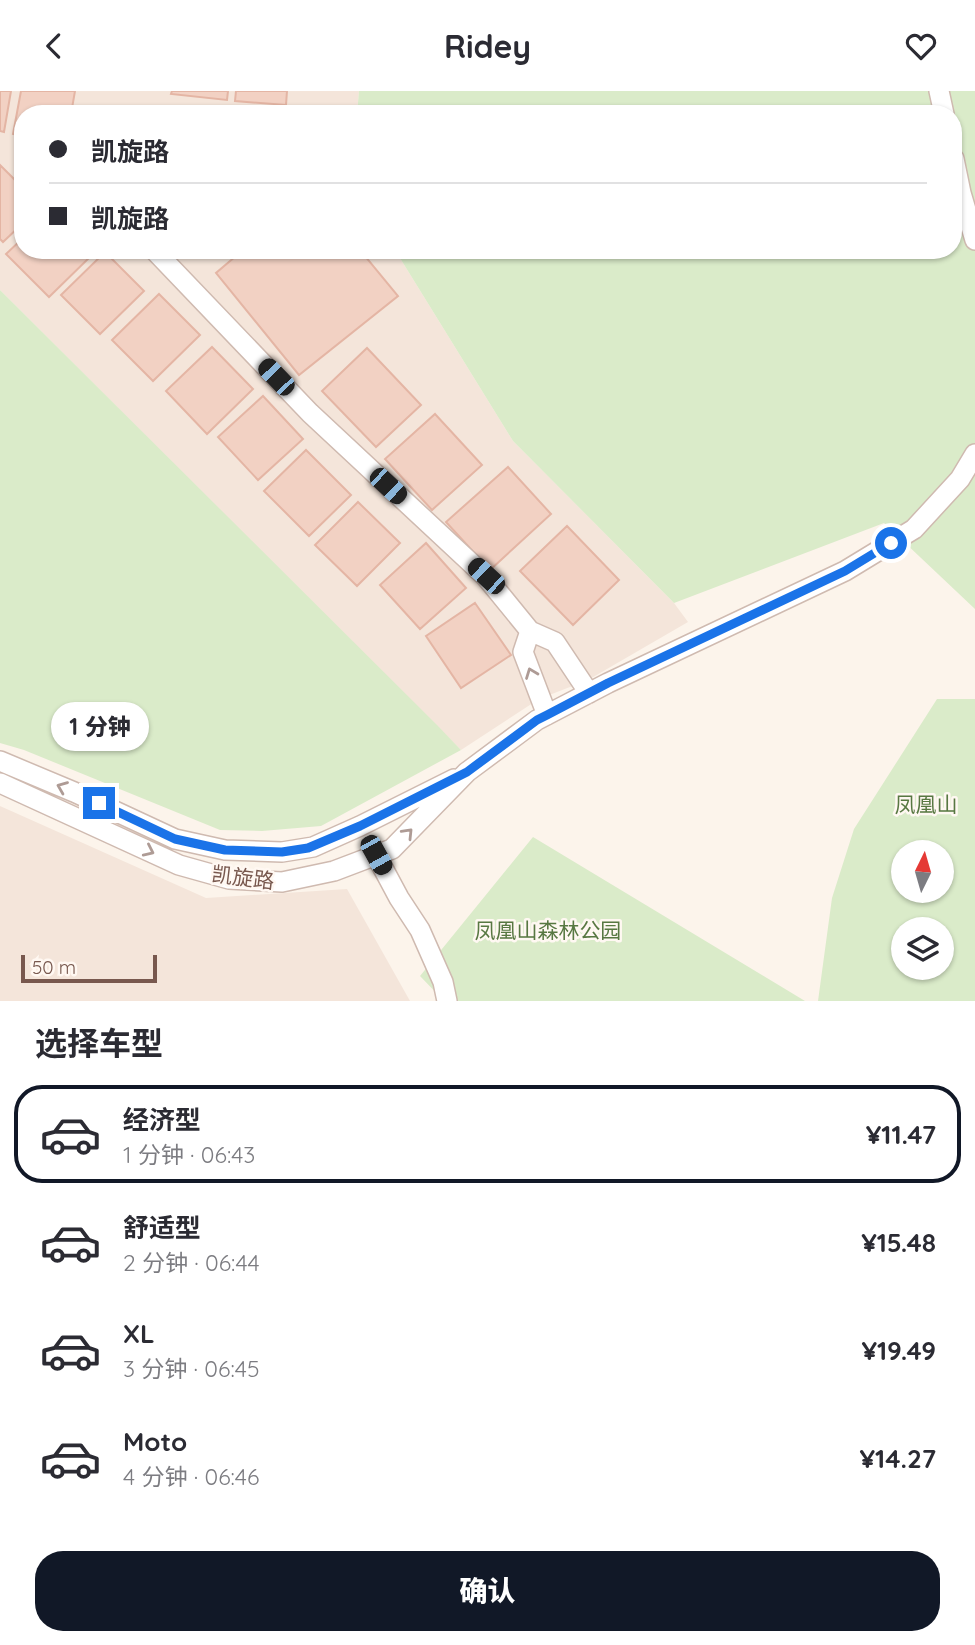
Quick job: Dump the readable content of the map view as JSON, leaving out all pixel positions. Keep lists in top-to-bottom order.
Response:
{
  "streets": {
    "street": ["凯旋路"]
  },
  "parks": ["凤凰山", "凤凰山森林公园"],
  "scale_bar": "50 m",
  "north": "top",
  "page": {
    "header": "Ridey",
    "banner": ["凯旋路", "凯旋路"],
    "bubble": "1 分钟",
    "scale": "50 m",
    "heading": "选择车型",
    "list": [
      {
        "name": "经济型",
        "note": "1 分钟 · 06:43",
        "value": "¥11.47"
      },
      {
        "name": "舒适型",
        "note": "2 分钟 · 06:44",
        "value": "¥15.48"
      },
      {
        "name": "XL",
        "note": "3 分钟 · 06:45",
        "value": "¥19.49"
      },
      {
        "name": "Moto",
        "note": "4 分钟 · 06:46",
        "value": "¥14.27"
      }
    ],
    "buttons": "确认"
  }
}
